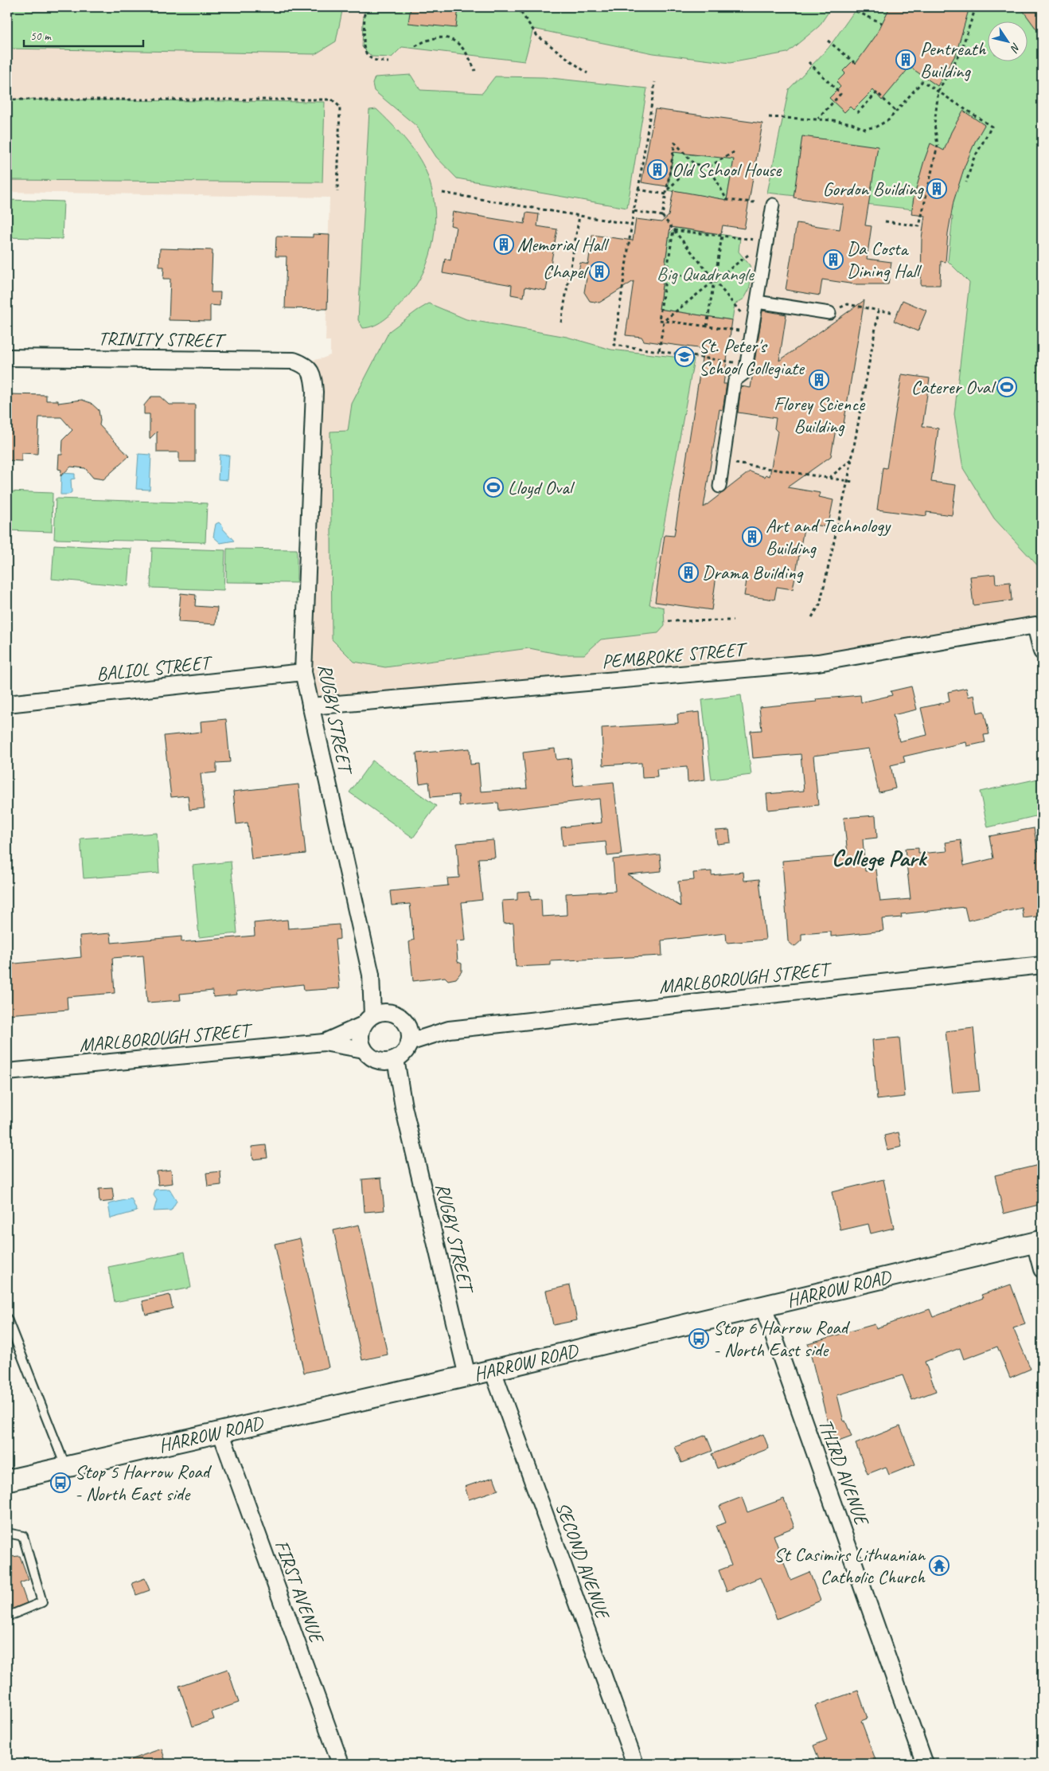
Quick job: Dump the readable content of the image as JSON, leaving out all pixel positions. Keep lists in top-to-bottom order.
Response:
{
  "streets": {
    "street": [
      "TRINITY STREET",
      "PEMBROKE STREET",
      "BALIOL STREET",
      "RUGBY STREET",
      "MARLBOROUGH STREET",
      "HARROW ROAD",
      "THIRD AVENUE",
      "SECOND AVENUE",
      "FIRST AVENUE"
    ]
  },
  "crossings": [
    ["TRINITY STREET", "RUGBY STREET"],
    ["PEMBROKE STREET", "RUGBY STREET"],
    ["BALIOL STREET", "RUGBY STREET"],
    ["RUGBY STREET", "MARLBOROUGH STREET"],
    ["RUGBY STREET", "HARROW ROAD"],
    ["HARROW ROAD", "THIRD AVENUE"],
    ["HARROW ROAD", "SECOND AVENUE"],
    ["HARROW ROAD", "FIRST AVENUE"]
  ],
  "districts": ["College Park"],
  "parks": ["Big Quadrangle"],
  "places": {
    "building": [
      "Pentreath Building",
      "Old School House",
      "Gordon Building",
      "Memorial Hall",
      "Da Costa Dining Hall",
      "Chapel",
      "Florey Science Building",
      "Art and Technology Building",
      "Drama Building"
    ],
    "school or university": ["St. Peter's School Collegiate"],
    "sports": ["Caterer Oval", "Lloyd Oval"],
    "bus stop": ["Stop 6 Harrow Road - North East side", "Stop 5 Harrow Road - North East side"],
    "temple": ["St Casimirs Lithuanian Catholic Church"]
  },
  "scale_bar": "50 m",
  "north": "bottom right"
}
